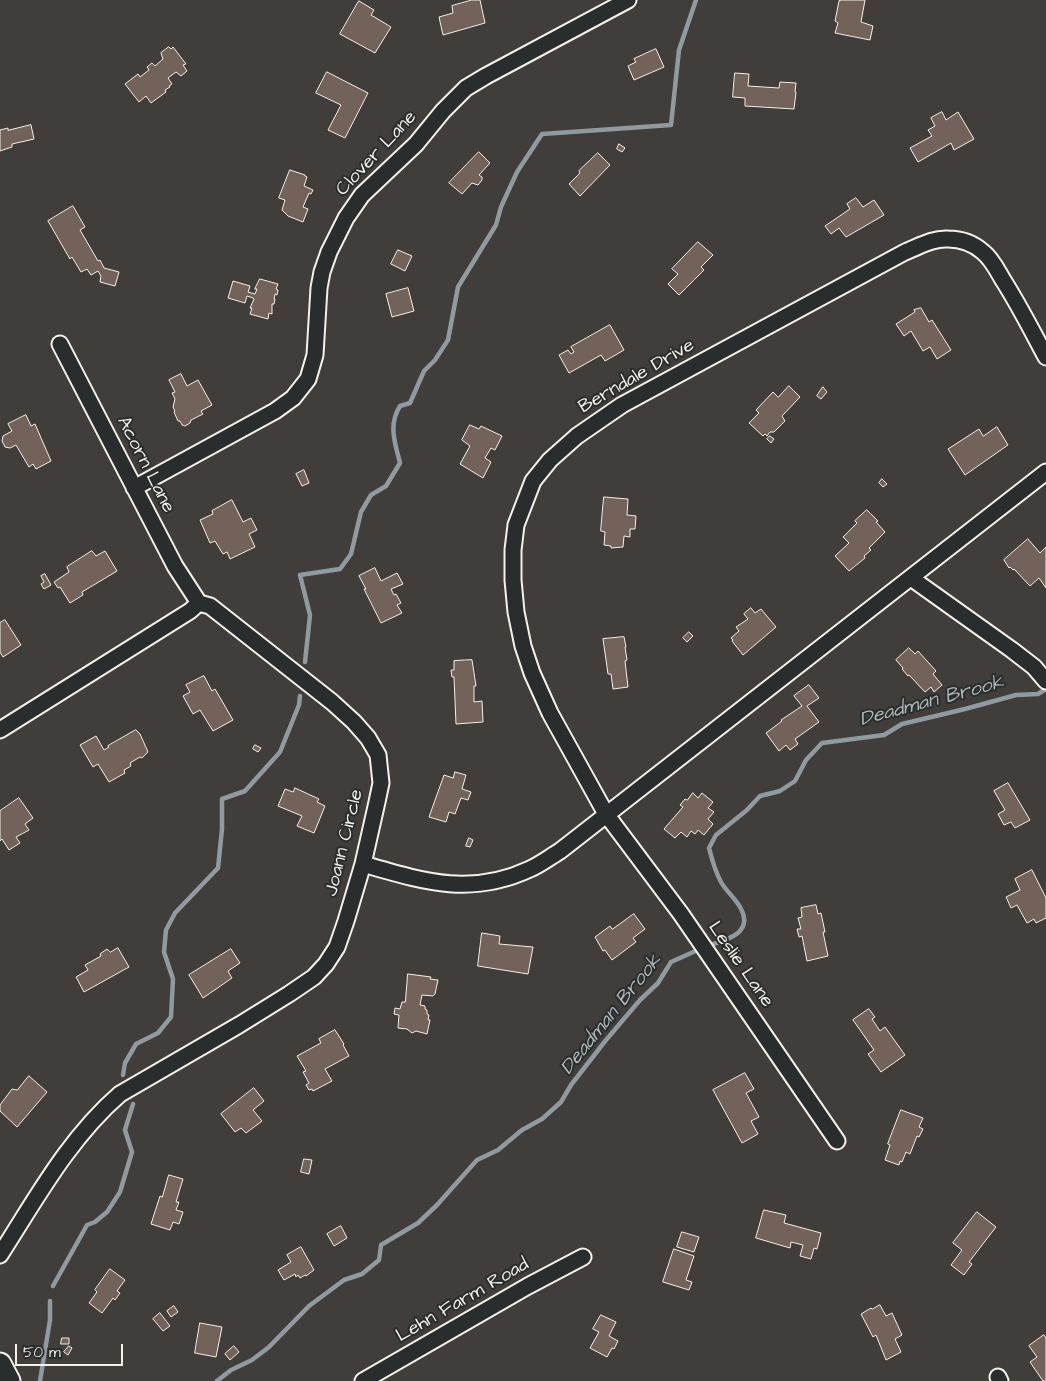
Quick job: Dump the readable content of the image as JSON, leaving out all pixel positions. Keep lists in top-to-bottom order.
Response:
{
  "streets": {
    "street": [
      "Clover Lane",
      "Berndale Drive",
      "Acorn Lane",
      "Joann Circle",
      "Leslie Lane",
      "Lehn Farm Road"
    ]
  },
  "crossings": [
    ["Clover Lane", "Acorn Lane"],
    ["Berndale Drive", "Leslie Lane"],
    ["Acorn Lane", "Joann Circle"]
  ],
  "water": ["Deadman Brook"],
  "scale_bar": "50 m"
}
